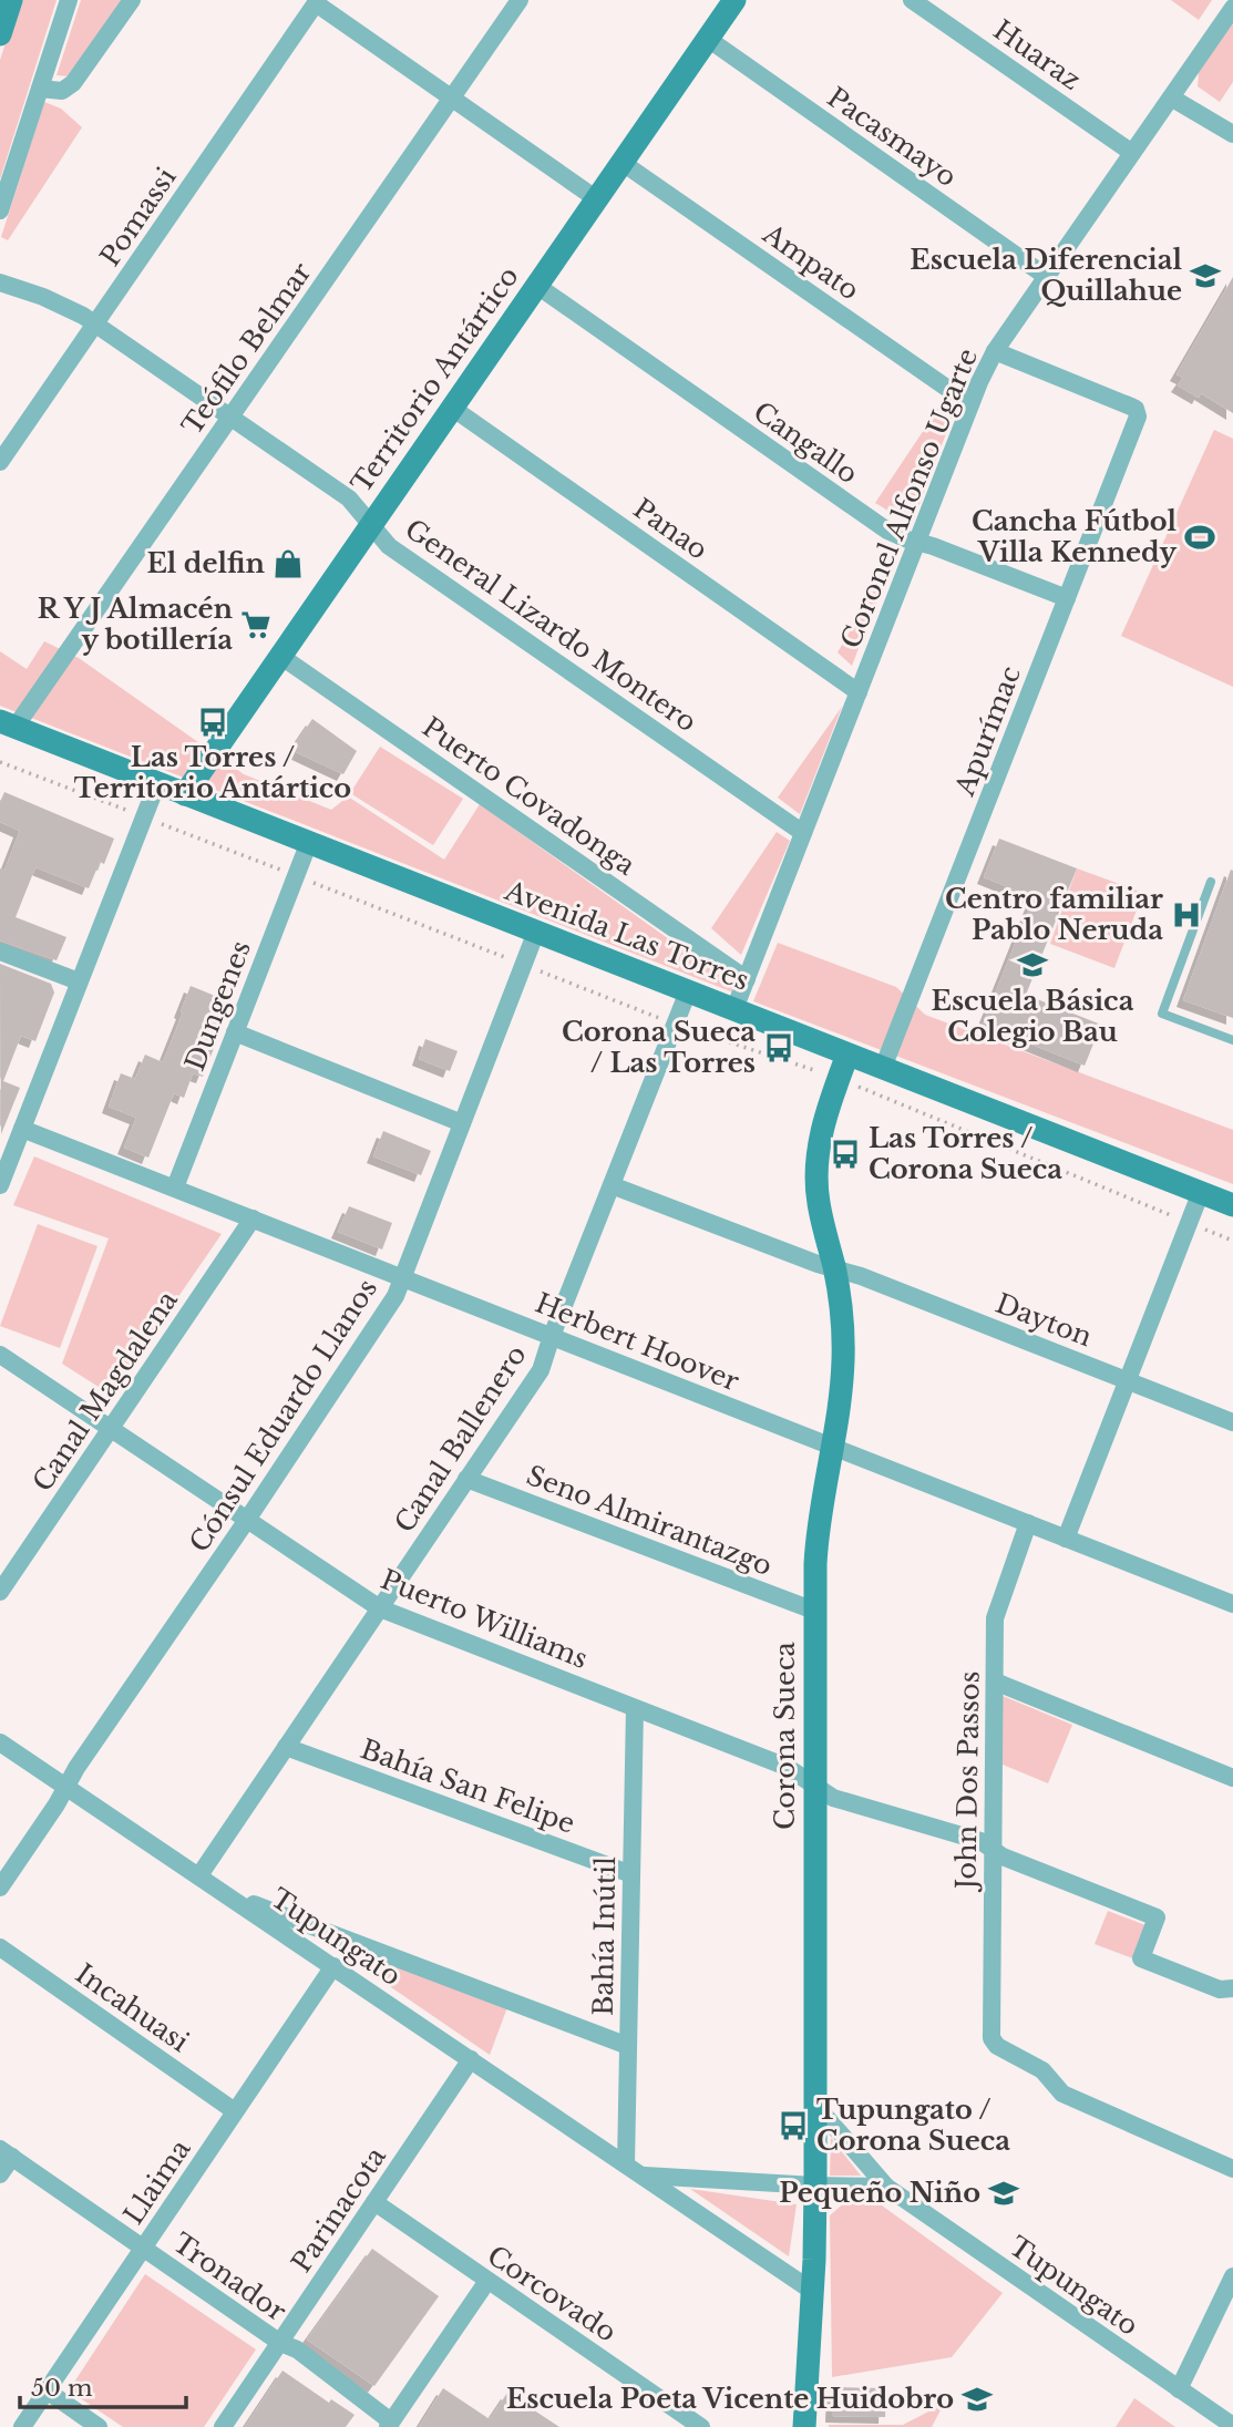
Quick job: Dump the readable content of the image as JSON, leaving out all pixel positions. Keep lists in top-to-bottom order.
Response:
{
  "streets": {
    "street": [
      "Huaraz",
      "Pacasmayo",
      "Pomassi",
      "Ampato",
      "Teófilo Belmar",
      "Territorio Antártico",
      "Cangallo",
      "Coronel Alfonso Ugarte",
      "Panao",
      "General Lizardo Montero",
      "Apurímac",
      "Puerto Covadonga",
      "Avenida Las Torres",
      "Dungenes",
      "Dayton",
      "Herbert Hoover",
      "Canal Magdalena",
      "Cónsul Eduardo Llanos",
      "Canal Ballenero",
      "Seno Almirantazgo",
      "Puerto Williams",
      "Corona Sueca",
      "John Dos Passos",
      "Bahía San Felipe",
      "Bahía Inútil",
      "Tupungato",
      "Incahuasi",
      "Llaima",
      "Parinacota",
      "Tronador",
      "Corcovado"
    ]
  },
  "crossings": [
    ["Huaraz", "Coronel Alfonso Ugarte"],
    ["Pacasmayo", "Territorio Antártico"],
    ["Pacasmayo", "Coronel Alfonso Ugarte"],
    ["Pomassi", "General Lizardo Montero"],
    ["Ampato", "Territorio Antártico"],
    ["Ampato", "Coronel Alfonso Ugarte"],
    ["Teófilo Belmar", "General Lizardo Montero"],
    ["Teófilo Belmar", "Avenida Las Torres"],
    ["Territorio Antártico", "Cangallo"],
    ["Territorio Antártico", "Panao"],
    ["Territorio Antártico", "General Lizardo Montero"],
    ["Territorio Antártico", "Puerto Covadonga"],
    ["Territorio Antártico", "Avenida Las Torres"],
    ["Cangallo", "Coronel Alfonso Ugarte"],
    ["Cangallo", "Apurímac"],
    ["Coronel Alfonso Ugarte", "Panao"],
    ["Coronel Alfonso Ugarte", "General Lizardo Montero"],
    ["Coronel Alfonso Ugarte", "Apurímac"],
    ["Coronel Alfonso Ugarte", "Puerto Covadonga"],
    ["Coronel Alfonso Ugarte", "Avenida Las Torres"],
    ["Apurímac", "Avenida Las Torres"],
    ["Avenida Las Torres", "Dungenes"],
    ["Avenida Las Torres", "Cónsul Eduardo Llanos"],
    ["Avenida Las Torres", "Canal Ballenero"],
    ["Avenida Las Torres", "Corona Sueca"],
    ["Dungenes", "Herbert Hoover"],
    ["Dayton", "Canal Ballenero"],
    ["Dayton", "Corona Sueca"],
    ["Herbert Hoover", "Canal Magdalena"],
    ["Herbert Hoover", "Cónsul Eduardo Llanos"],
    ["Herbert Hoover", "Canal Ballenero"],
    ["Herbert Hoover", "Corona Sueca"],
    ["Herbert Hoover", "John Dos Passos"],
    ["Canal Magdalena", "Puerto Williams"],
    ["Cónsul Eduardo Llanos", "Puerto Williams"],
    ["Cónsul Eduardo Llanos", "Tupungato"],
    ["Canal Ballenero", "Seno Almirantazgo"],
    ["Canal Ballenero", "Puerto Williams"],
    ["Canal Ballenero", "Bahía San Felipe"],
    ["Canal Ballenero", "Tupungato"],
    ["Seno Almirantazgo", "Corona Sueca"],
    ["Puerto Williams", "Corona Sueca"],
    ["Puerto Williams", "John Dos Passos"],
    ["Puerto Williams", "Bahía Inútil"],
    ["Corona Sueca", "Tupungato"],
    ["Bahía San Felipe", "Bahía Inútil"],
    ["Bahía Inútil", "Tupungato"],
    ["Tupungato", "Llaima"],
    ["Tupungato", "Parinacota"],
    ["Incahuasi", "Llaima"],
    ["Llaima", "Tronador"],
    ["Parinacota", "Tronador"],
    ["Parinacota", "Corcovado"]
  ],
  "places": {
    "school or university": [
      "Escuela Diferencial Quillahue",
      "Escuela Básica Colegio Bau",
      "Pequeño Niño",
      "Escuela Poeta Vicente Huidobro"
    ],
    "sports": ["Cancha Fútbol Villa Kennedy"],
    "shop": ["El delfin"],
    "supermarket": ["R Y J Almacén y botillería"],
    "bus stop": [
      "Las Torres / Territorio Antártico",
      "Corona Sueca / Las Torres",
      "Las Torres / Corona Sueca",
      "Tupungato / Corona Sueca"
    ],
    "hospital": ["Centro familiar Pablo Neruda"]
  },
  "scale_bar": "50 m"
}
